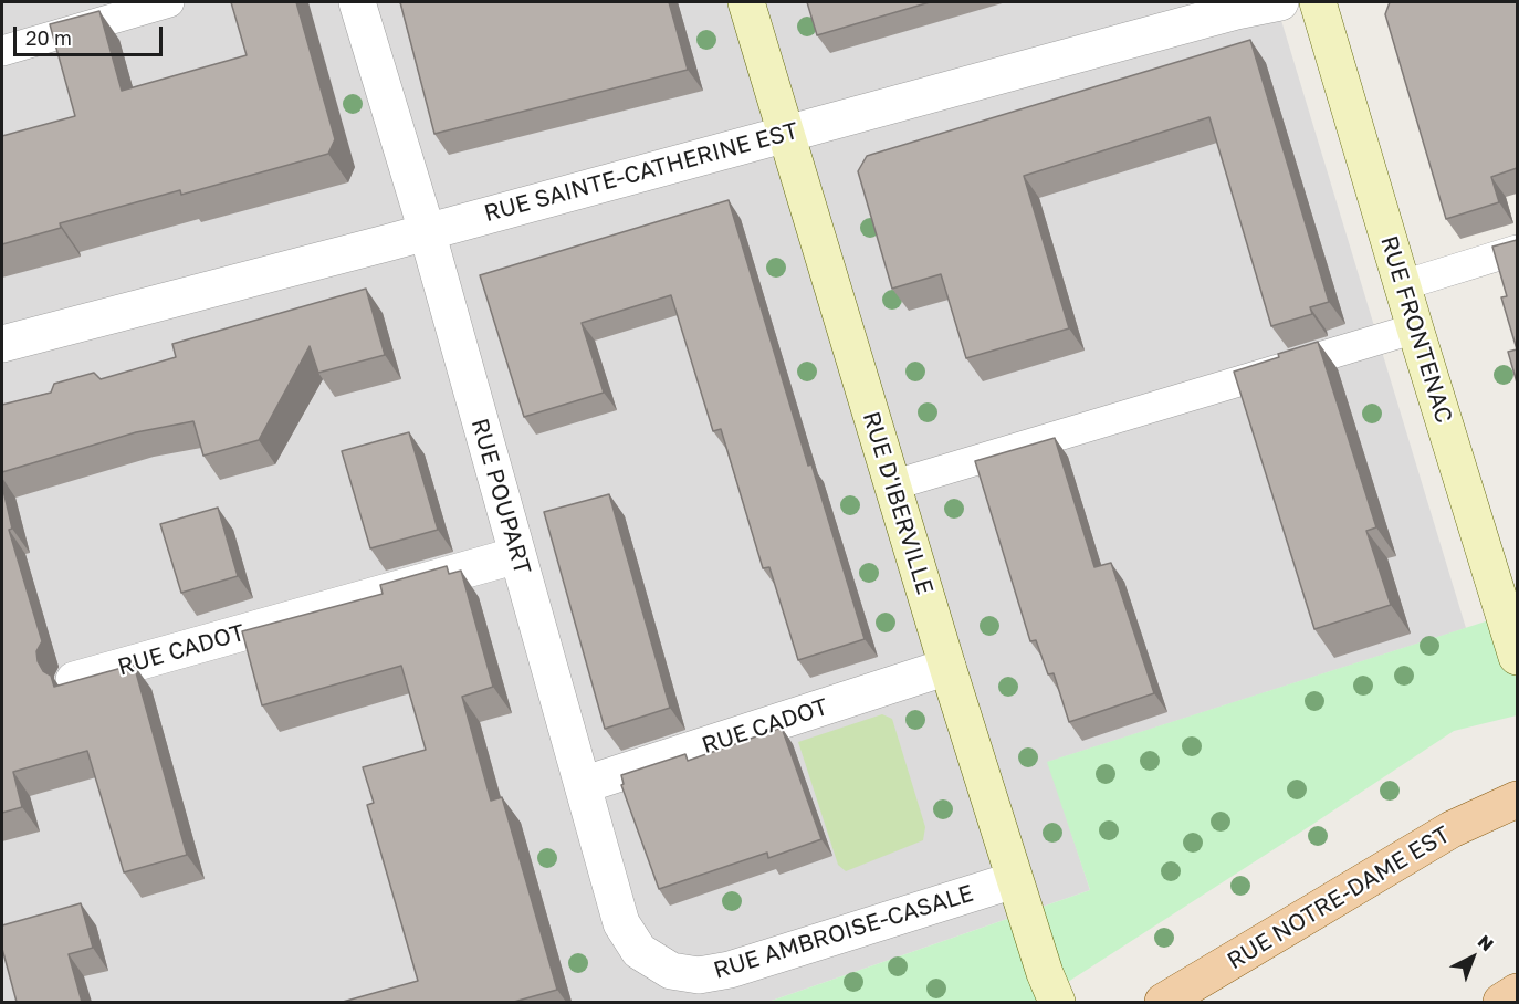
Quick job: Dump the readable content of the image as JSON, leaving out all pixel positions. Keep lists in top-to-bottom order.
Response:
{
  "streets": {
    "main road": ["RUE FRONTENAC", "RUE D'IBERVILLE", "RUE NOTRE-DAME EST"],
    "street": [
      "RUE SAINTE-CATHERINE EST",
      "RUE POUPART",
      "RUE CADOT",
      "RUE AMBROISE-CASALE"
    ]
  },
  "crossings": [
    ["RUE SAINTE-CATHERINE EST", "RUE POUPART"],
    ["RUE SAINTE-CATHERINE EST", "RUE D'IBERVILLE"],
    ["RUE POUPART", "RUE CADOT"],
    ["RUE POUPART", "RUE AMBROISE-CASALE"],
    ["RUE D'IBERVILLE", "RUE CADOT"],
    ["RUE D'IBERVILLE", "RUE AMBROISE-CASALE"]
  ],
  "scale_bar": "20 m",
  "north": "top right"
}
